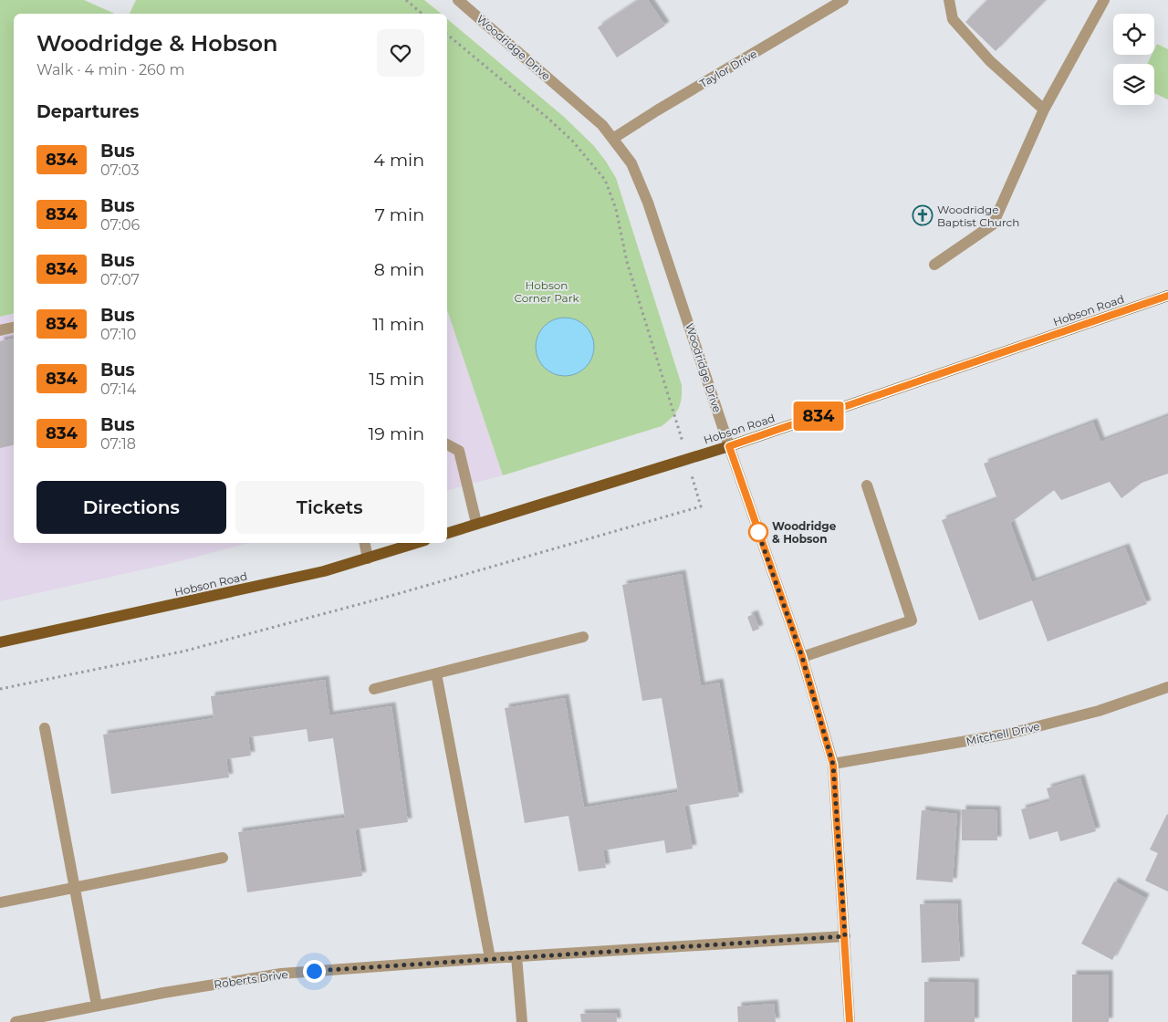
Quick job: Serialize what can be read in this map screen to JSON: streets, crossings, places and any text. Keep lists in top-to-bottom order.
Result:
{
  "streets": {
    "main road": ["Hobson Road"],
    "street": [
      "Woodridge Drive",
      "Taylor Drive",
      "Mitchell Drive",
      "Roberts Drive"
    ]
  },
  "crossings": [
    ["Woodridge Drive", "Taylor Drive"],
    ["Woodridge Drive", "Hobson Road"],
    ["Woodridge Drive", "Mitchell Drive"],
    ["Woodridge Drive", "Roberts Drive"]
  ],
  "parks": ["Hobson Corner Park"],
  "places": {
    "church": ["Woodridge Baptist Church"],
    "other": ["Woodridge & Hobson"]
  },
  "lines": ["bus line 834"],
  "page": {
    "on_map": "834",
    "heading": [
      ["Woodridge & Hobson", "Walk · 4 min · 260 m"],
      "Departures"
    ],
    "list": [
      {
        "mark": "834",
        "name": "Bus",
        "note": "07:03",
        "value": "4 min"
      },
      {
        "mark": "834",
        "name": "Bus",
        "note": "07:06",
        "value": "7 min"
      },
      {
        "mark": "834",
        "name": "Bus",
        "note": "07:07",
        "value": "8 min"
      },
      {
        "mark": "834",
        "name": "Bus",
        "note": "07:10",
        "value": "11 min"
      },
      {
        "mark": "834",
        "name": "Bus",
        "note": "07:14",
        "value": "15 min"
      },
      {
        "mark": "834",
        "name": "Bus",
        "note": "07:18",
        "value": "19 min"
      }
    ],
    "buttons": ["Directions", "Tickets"]
  }
}
